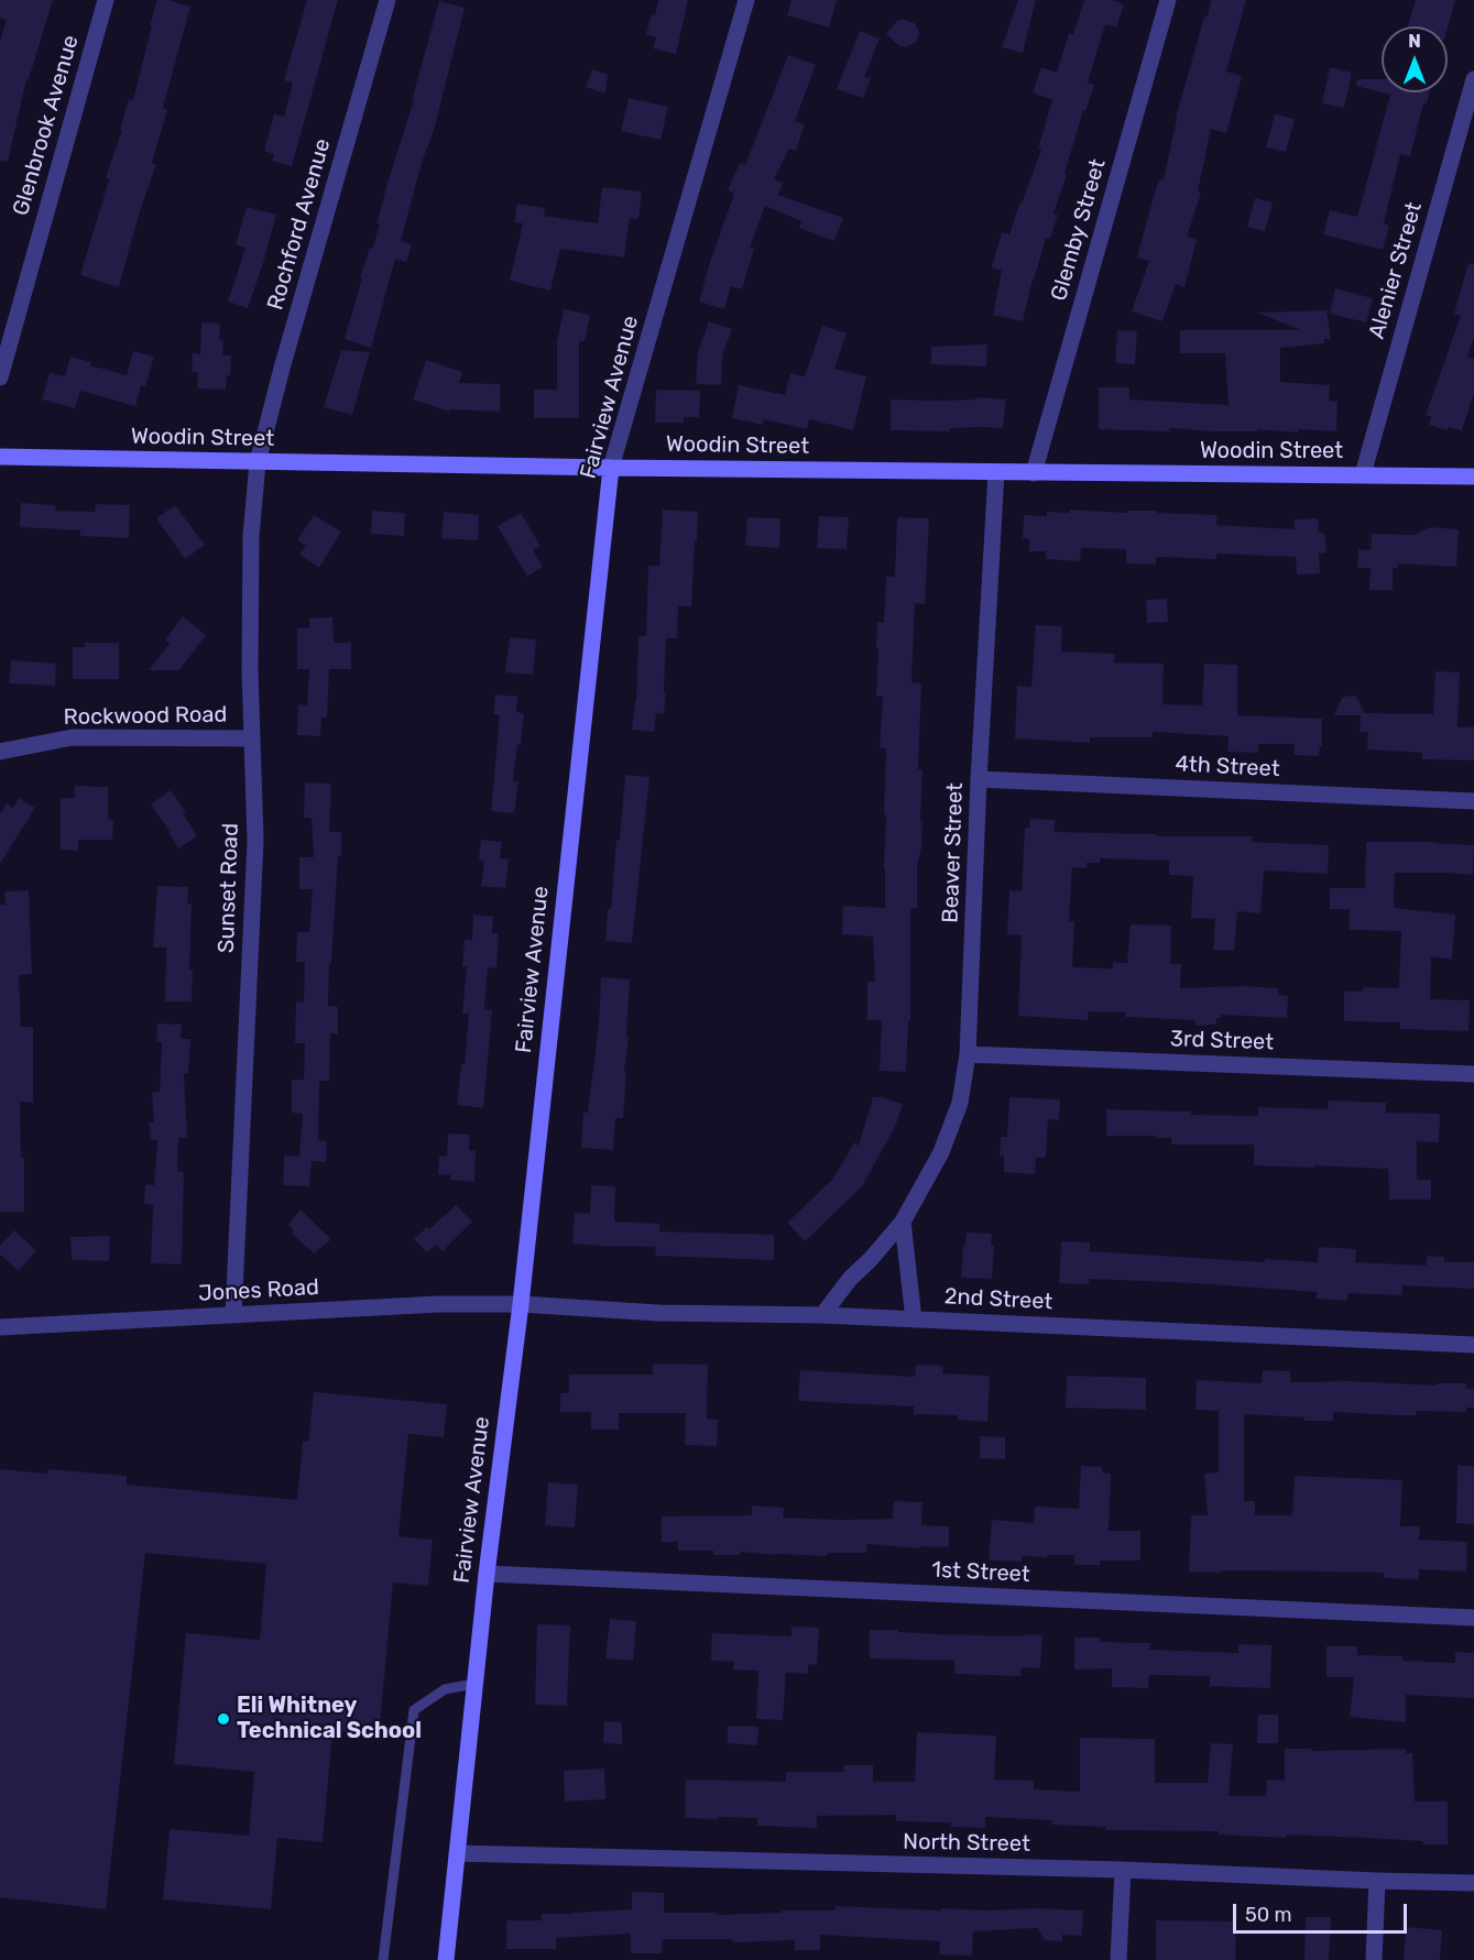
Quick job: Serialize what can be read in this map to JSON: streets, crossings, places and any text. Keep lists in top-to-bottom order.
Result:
{
  "streets": {
    "street": [
      "Glenbrook Avenue",
      "Rochford Avenue",
      "Glemby Street",
      "Alenier Street",
      "Fairview Avenue",
      "Woodin Street",
      "Rockwood Road",
      "4th Street",
      "Beaver Street",
      "Sunset Road",
      "3rd Street",
      "Jones Road",
      "2nd Street",
      "1st Street",
      "North Street"
    ]
  },
  "crossings": [
    ["Rochford Avenue", "Woodin Street"],
    ["Rochford Avenue", "Sunset Road"],
    ["Glemby Street", "Woodin Street"],
    ["Alenier Street", "Woodin Street"],
    ["Fairview Avenue", "Woodin Street"],
    ["Fairview Avenue", "Jones Road"],
    ["Fairview Avenue", "2nd Street"],
    ["Fairview Avenue", "1st Street"],
    ["Fairview Avenue", "North Street"],
    ["Woodin Street", "Beaver Street"],
    ["Woodin Street", "Sunset Road"],
    ["Rockwood Road", "Sunset Road"],
    ["4th Street", "Beaver Street"],
    ["Beaver Street", "3rd Street"],
    ["Beaver Street", "2nd Street"],
    ["Sunset Road", "Jones Road"],
    ["Jones Road", "2nd Street"]
  ],
  "places": ["Eli Whitney Technical School"],
  "scale_bar": "50 m",
  "north": "top"
}
